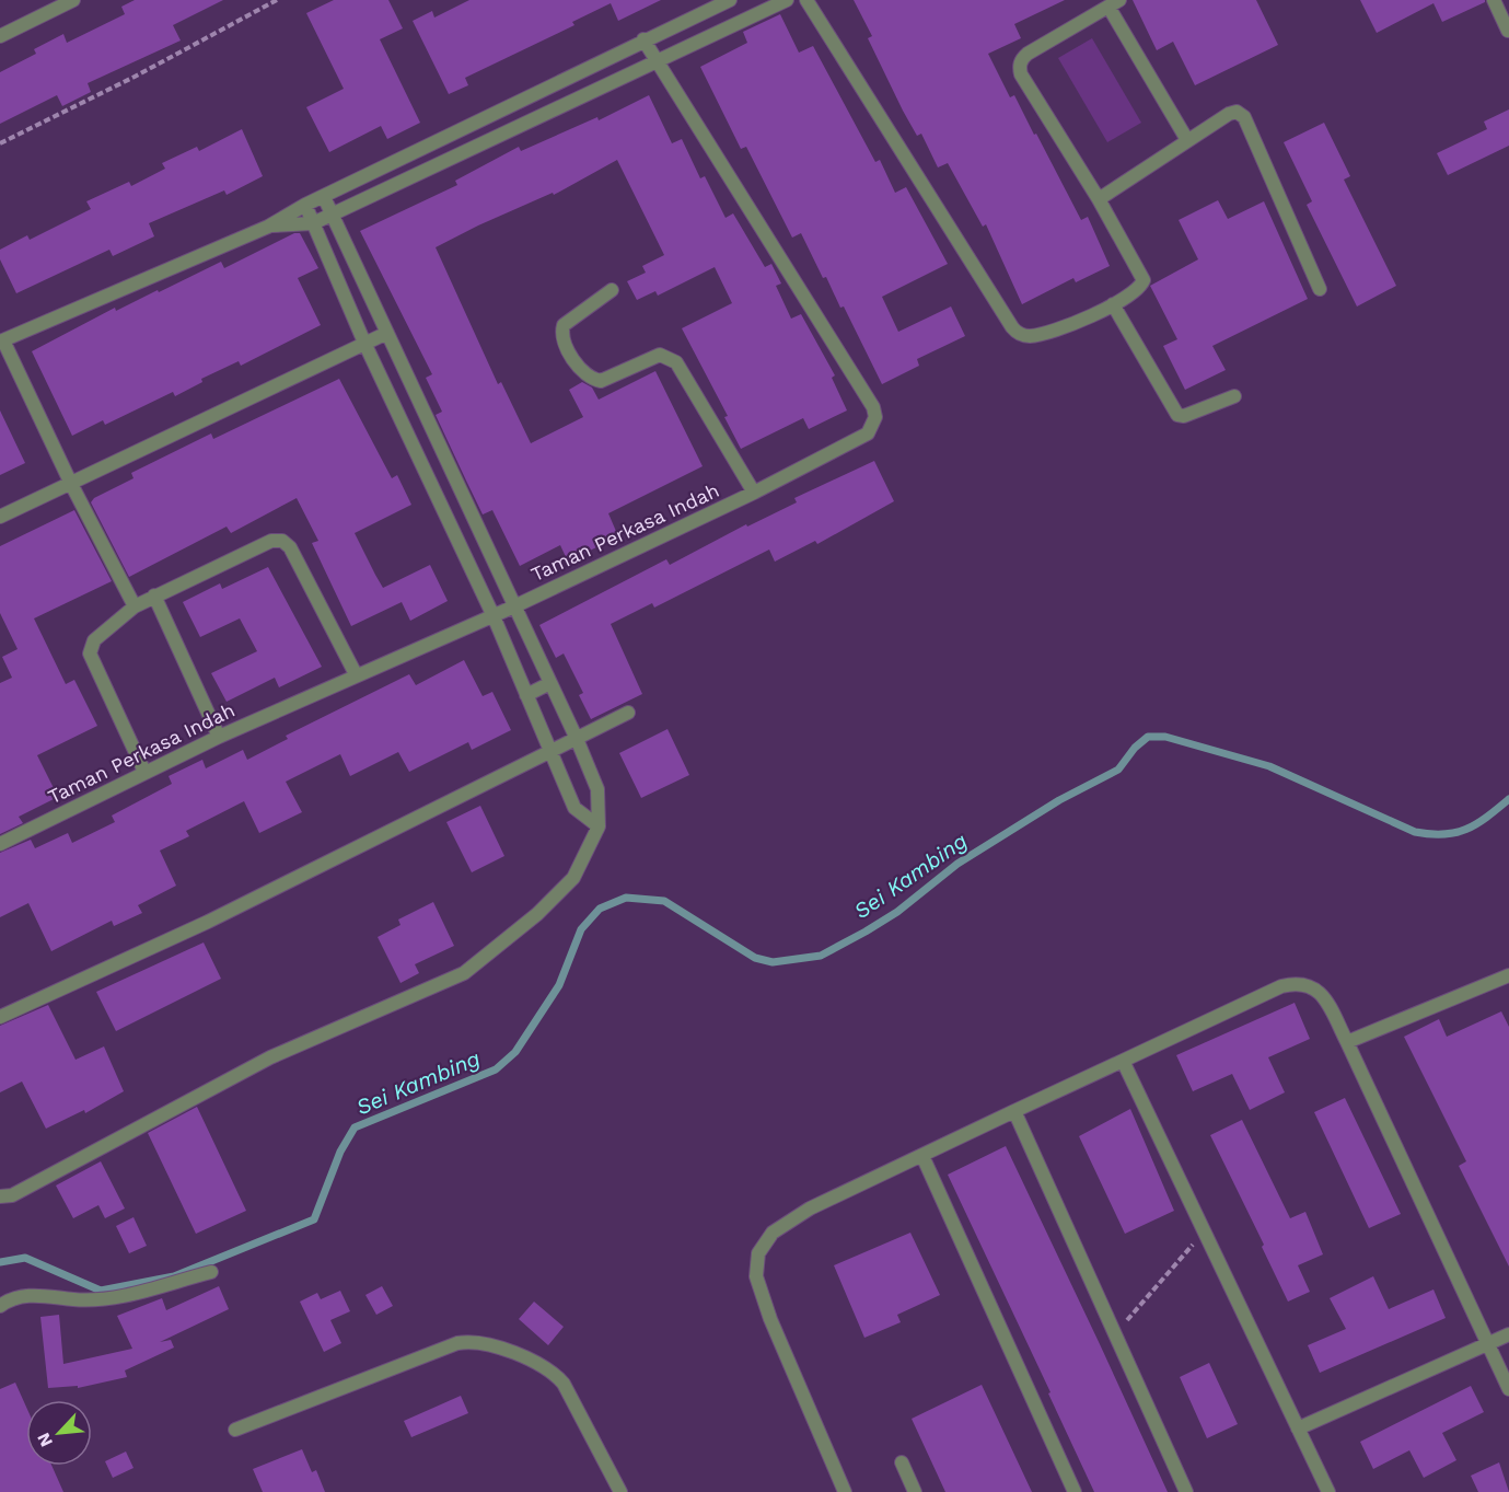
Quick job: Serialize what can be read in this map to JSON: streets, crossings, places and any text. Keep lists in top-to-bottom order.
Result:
{
  "streets": {
    "street": ["Taman Perkasa Indah"]
  },
  "water": ["Sei Kambing"],
  "north": "bottom left"
}
